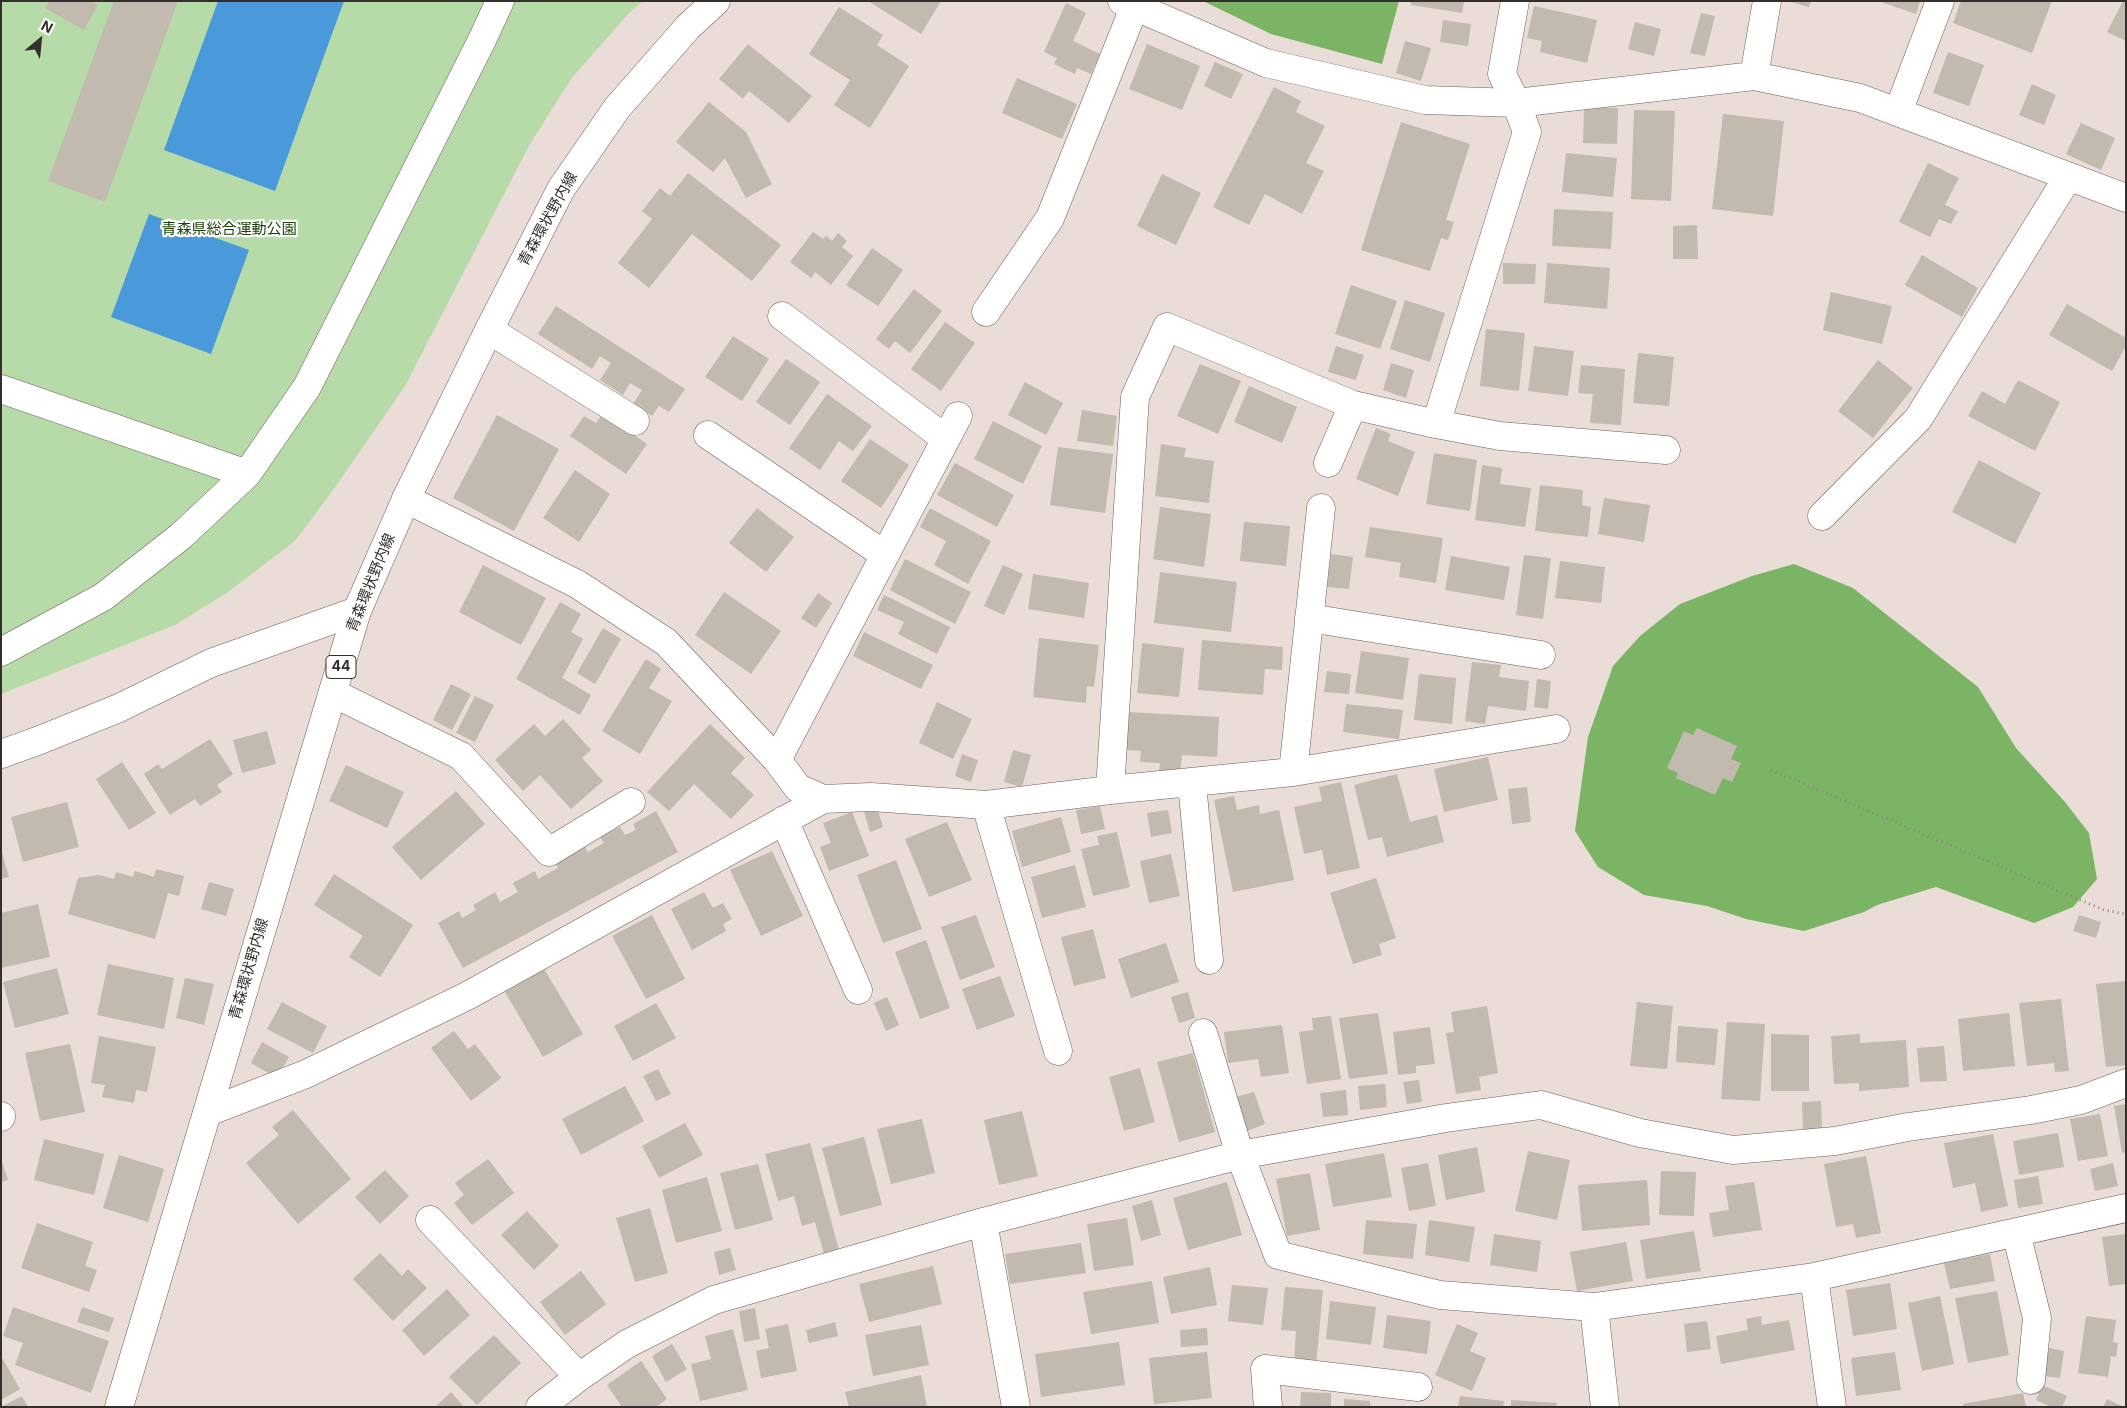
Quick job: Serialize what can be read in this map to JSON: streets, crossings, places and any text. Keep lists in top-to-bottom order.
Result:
{
  "streets": {
    "street": ["青森環状野内線", "44"]
  },
  "parks": ["青森県総合運動公園"],
  "north": "top right"
}
